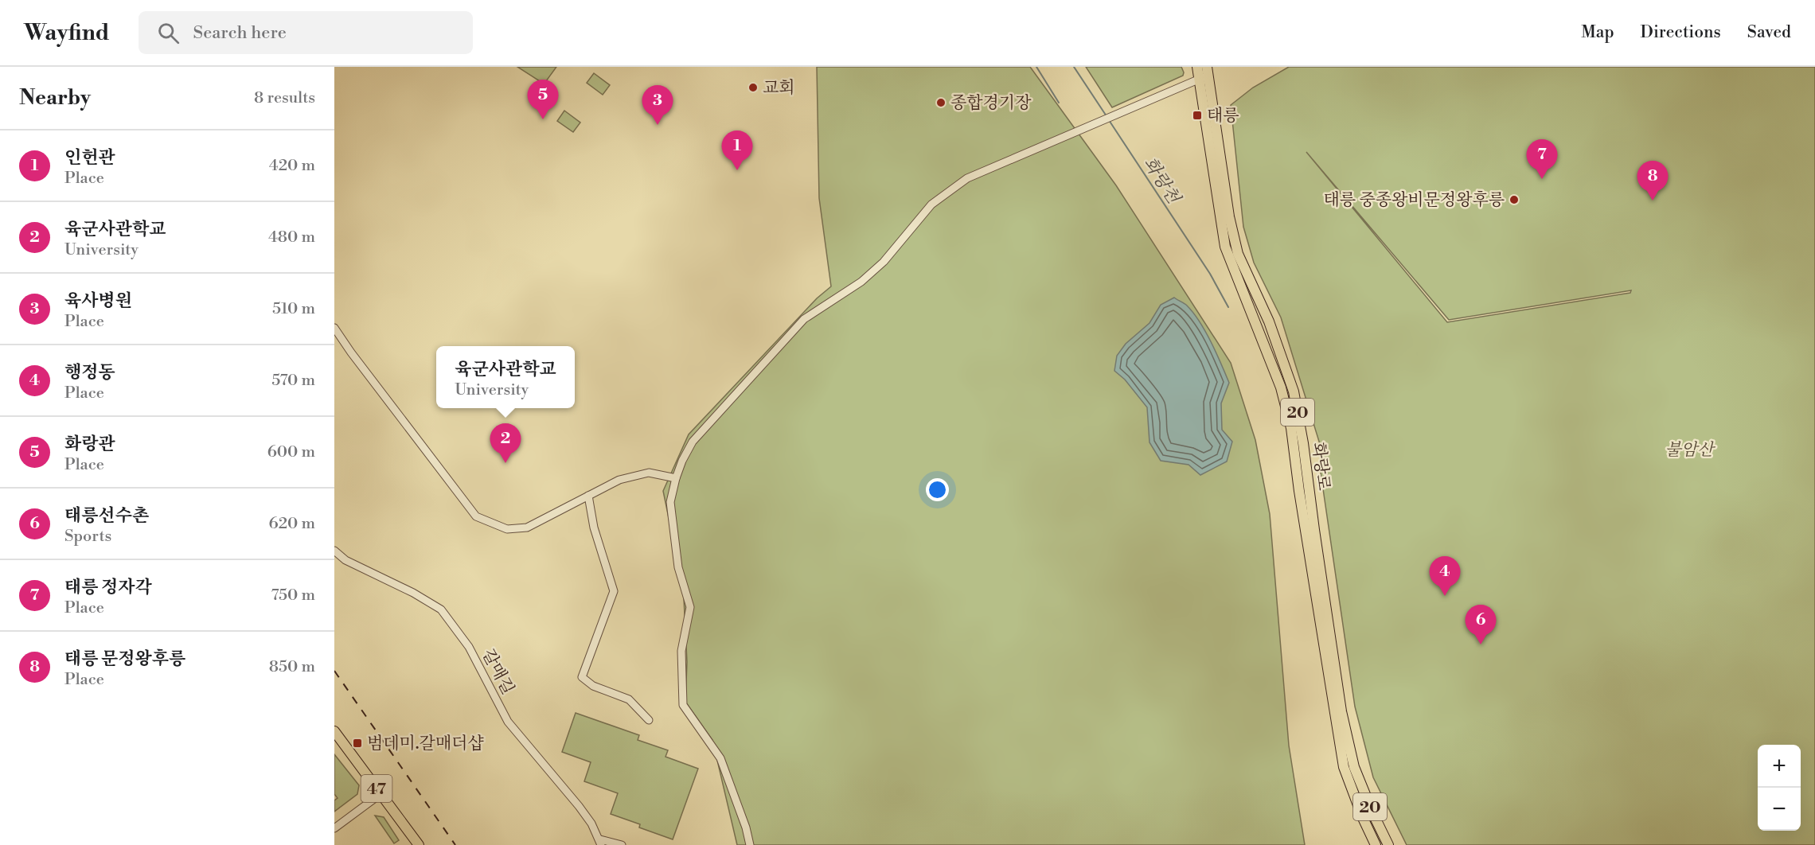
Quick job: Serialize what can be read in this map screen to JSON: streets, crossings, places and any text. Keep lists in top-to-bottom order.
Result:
{
  "streets": {
    "main road": ["20", "화랑로", "47"],
    "street": ["갈매길"]
  },
  "water": ["화랑천"],
  "parks": ["불암산"],
  "places": {
    "other": ["교회", "종합경기장", "태릉 중종왕비문정왕후릉"],
    "transit": ["태릉", "범데미.갈매더샵"]
  },
  "page": {
    "header": "Wayfind",
    "search": "Search here",
    "nav": ["Map", "Directions", "Saved"],
    "heading": ["Nearby", "8 results"],
    "pins": [
      "5",
      "3",
      "1",
      "7",
      "8",
      "2",
      "4",
      "6"
    ],
    "list": [
      {
        "mark": "1",
        "name": "인헌관",
        "note": "Place",
        "value": "420 m"
      },
      {
        "mark": "2",
        "name": "육군사관학교",
        "note": "University",
        "value": "480 m"
      },
      {
        "mark": "3",
        "name": "육사병원",
        "note": "Place",
        "value": "510 m"
      },
      {
        "mark": "4",
        "name": "행정동",
        "note": "Place",
        "value": "570 m"
      },
      {
        "mark": "5",
        "name": "화랑관",
        "note": "Place",
        "value": "600 m"
      },
      {
        "mark": "6",
        "name": "태릉선수촌",
        "note": "Sports",
        "value": "620 m"
      },
      {
        "mark": "7",
        "name": "태릉 정자각",
        "note": "Place",
        "value": "750 m"
      },
      {
        "mark": "8",
        "name": "태릉 문정왕후릉",
        "note": "Place",
        "value": "850 m"
      }
    ],
    "popup": ["육군사관학교", "University"],
    "map_buttons": ["+", "−"]
  }
}
